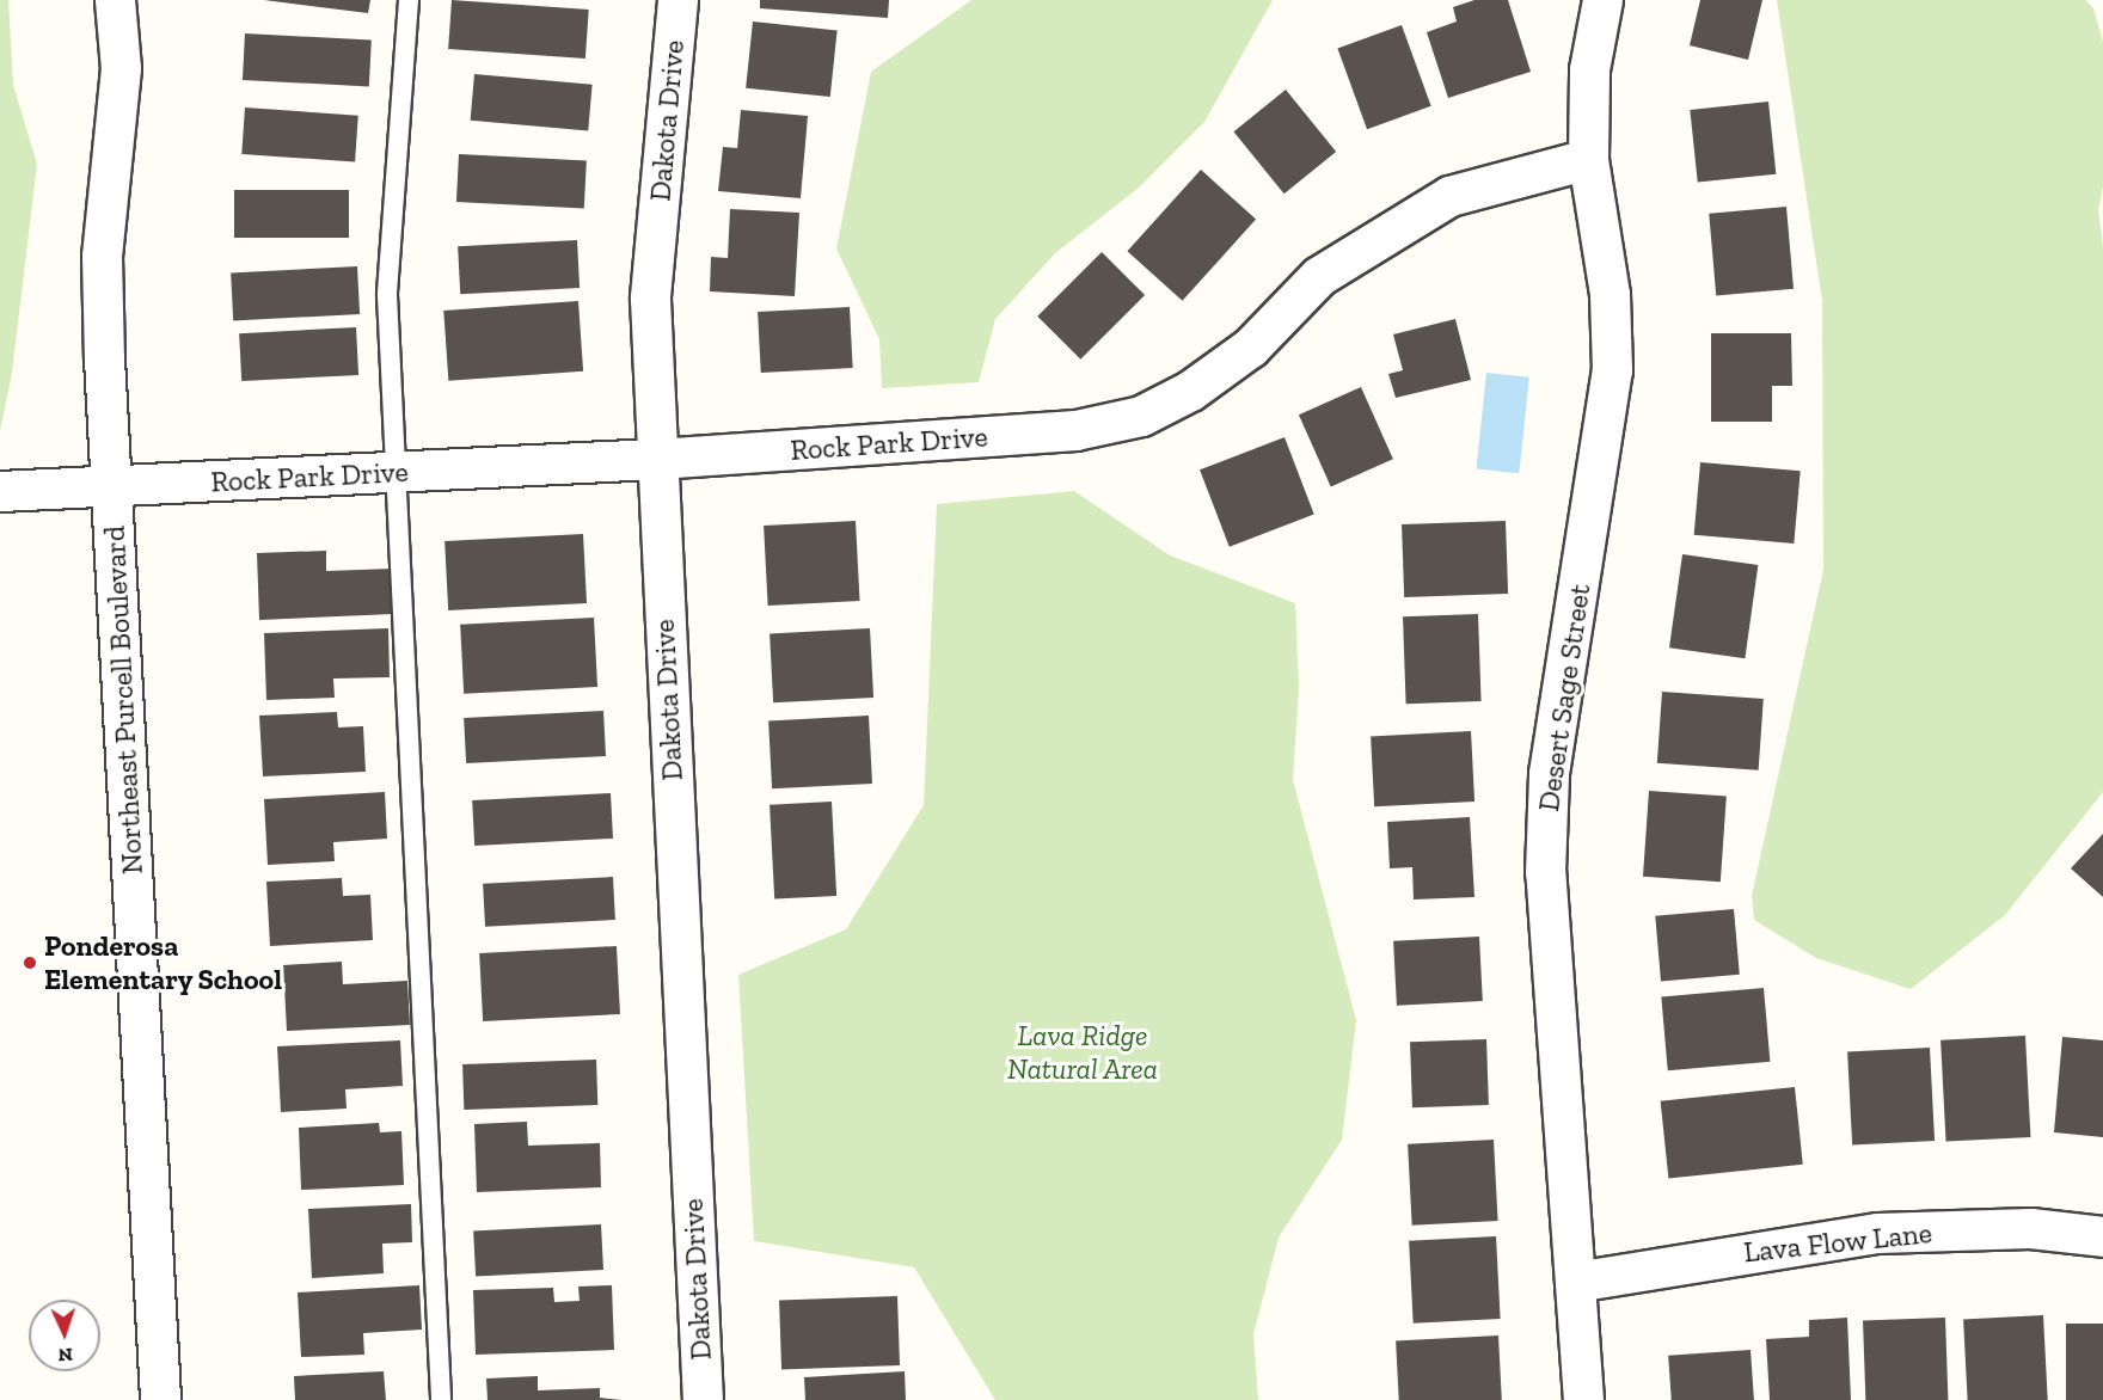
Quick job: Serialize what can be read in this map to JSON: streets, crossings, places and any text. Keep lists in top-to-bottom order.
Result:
{
  "streets": {
    "street": [
      "Dakota Drive",
      "Rock Park Drive",
      "Desert Sage Street",
      "Northeast Purcell Boulevard",
      "Lava Flow Lane"
    ]
  },
  "crossings": [
    ["Dakota Drive", "Rock Park Drive"],
    ["Rock Park Drive", "Desert Sage Street"],
    ["Rock Park Drive", "Northeast Purcell Boulevard"],
    ["Desert Sage Street", "Lava Flow Lane"]
  ],
  "parks": ["Lava Ridge Natural Area"],
  "places": ["Ponderosa Elementary School"],
  "north": "bottom"
}
